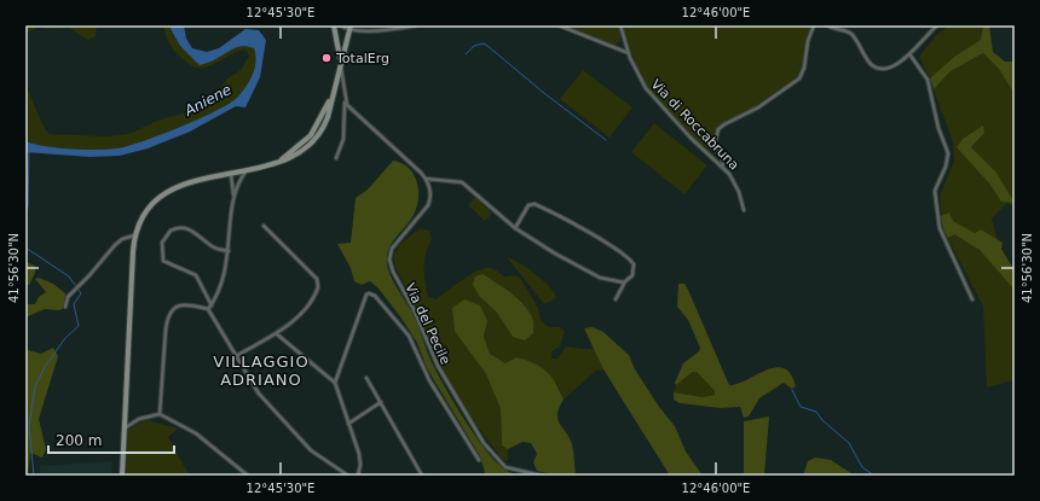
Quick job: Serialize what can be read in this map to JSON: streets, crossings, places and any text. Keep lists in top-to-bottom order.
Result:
{
  "streets": {
    "street": ["Via di Roccabruna", "Via del Pecile"]
  },
  "districts": ["VILLAGGIO ADRIANO"],
  "water": ["Aniene"],
  "places": ["TotalErg"],
  "scale_bar": "200 m",
  "coordinates": ["12°45'30\"E", "12°46'00\"E", "41°56'30\"N"]
}
